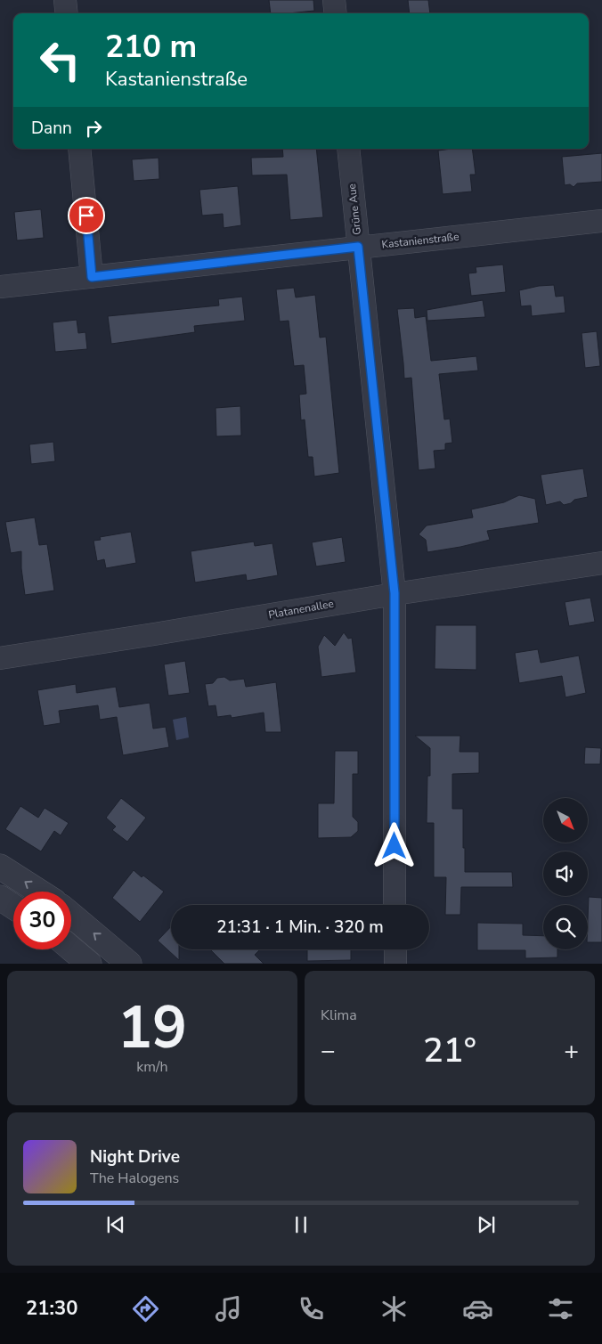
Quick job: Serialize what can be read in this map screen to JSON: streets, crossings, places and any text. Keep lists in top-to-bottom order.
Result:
{
  "streets": {
    "street": ["Grüne Aue", "Kastanienstraße", "Platanenallee"]
  },
  "crossings": [
    ["Grüne Aue", "Kastanienstraße"],
    ["Grüne Aue", "Platanenallee"]
  ],
  "north": "bottom right",
  "page": {
    "turn": ["210 m", "Kastanienstraße"],
    "then": "Dann",
    "limit": "30",
    "trip": "21:31 · 1 Min. · 320 m",
    "tile": [
      ["19", "km/h"],
      "Klima"
    ],
    "heat": ["−", "21°", "+"],
    "song": ["Night Drive", "The Halogens"],
    "tabs": "21:30"
  }
}
